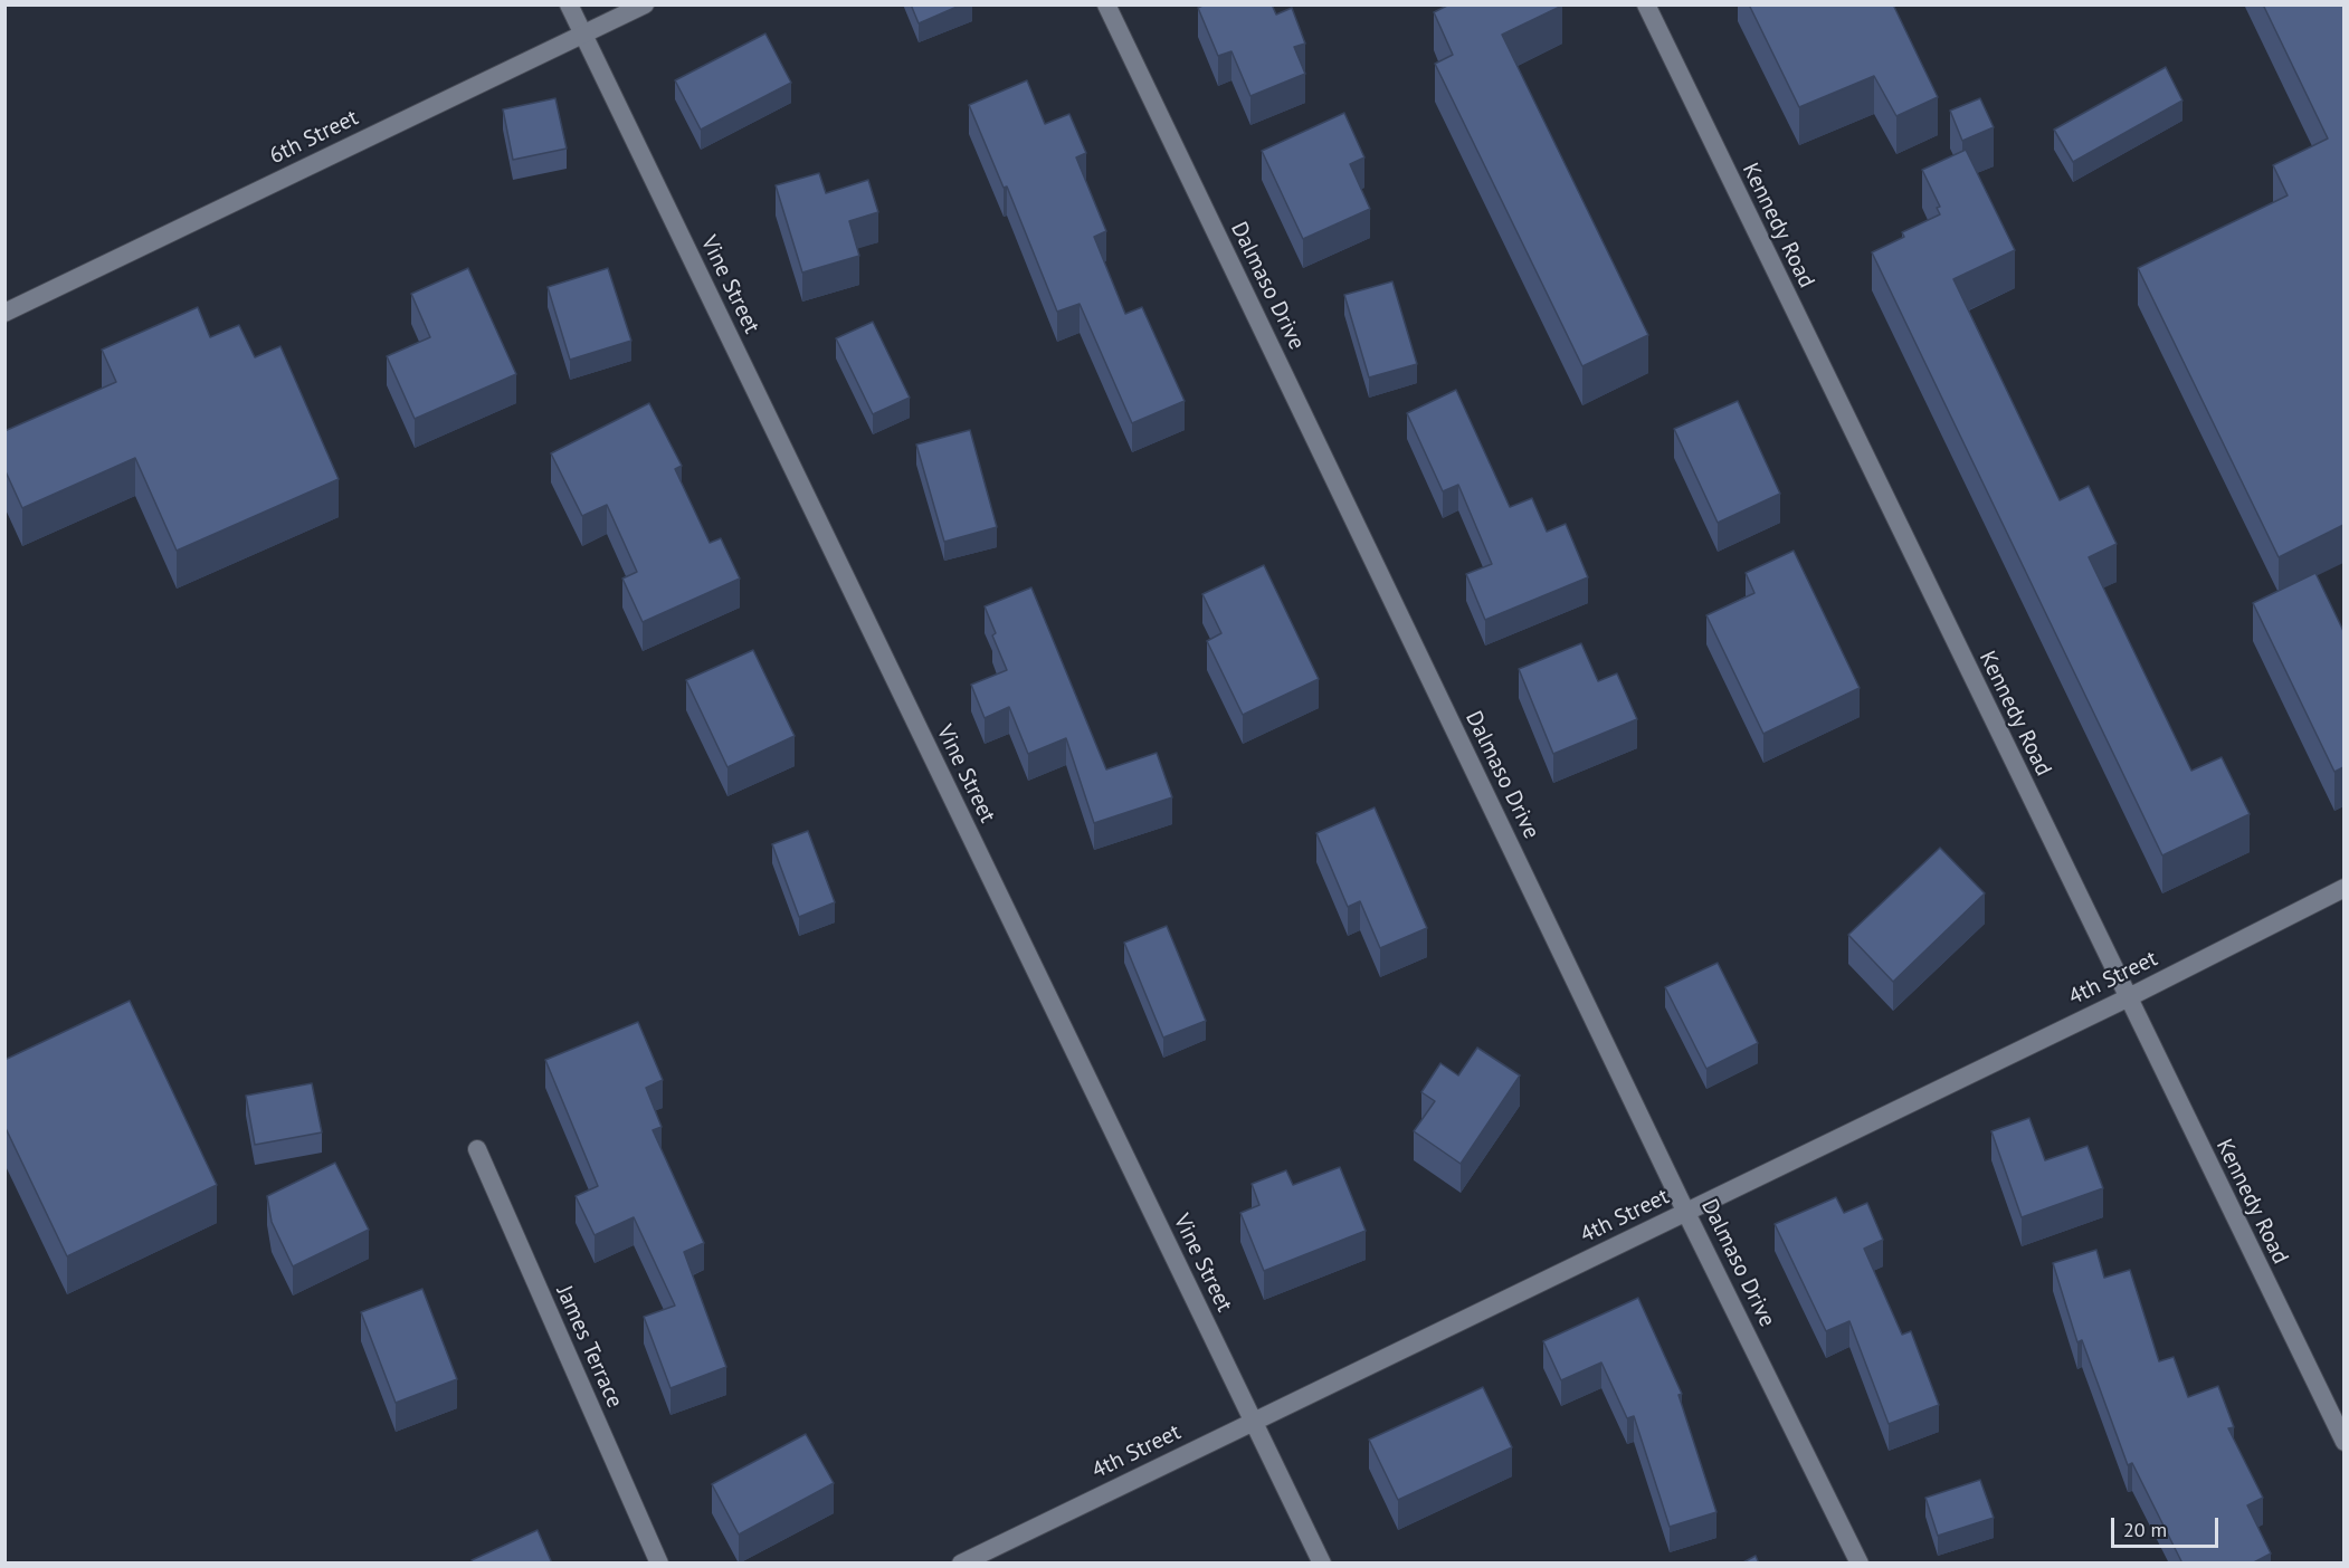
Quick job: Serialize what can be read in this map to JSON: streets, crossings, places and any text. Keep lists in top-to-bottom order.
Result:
{
  "streets": {
    "street": [
      "6th Street",
      "Kennedy Road",
      "Vine Street",
      "Dalmaso Drive",
      "4th Street",
      "James Terrace"
    ]
  },
  "crossings": [
    ["6th Street", "Vine Street"],
    ["Kennedy Road", "4th Street"],
    ["Vine Street", "4th Street"],
    ["Dalmaso Drive", "4th Street"]
  ],
  "scale_bar": "20 m"
}
